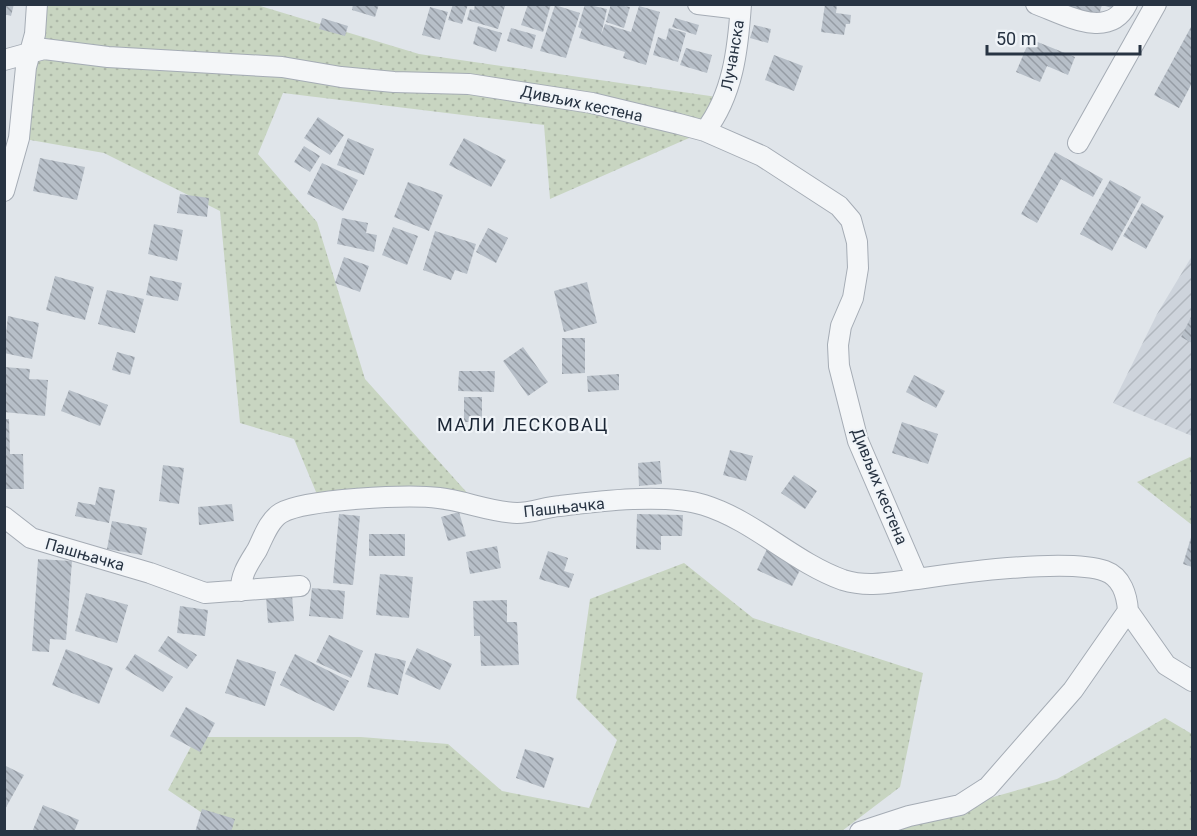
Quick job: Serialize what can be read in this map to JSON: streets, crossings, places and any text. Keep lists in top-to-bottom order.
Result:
{
  "streets": {
    "street": ["Лучанска", "Дивљих кестена", "Пашњачка"]
  },
  "crossings": [
    ["Лучанска", "Дивљих кестена"],
    ["Дивљих кестена", "Пашњачка"]
  ],
  "districts": ["МАЛИ ЛЕСКОВАЦ"],
  "scale_bar": "50 m"
}
